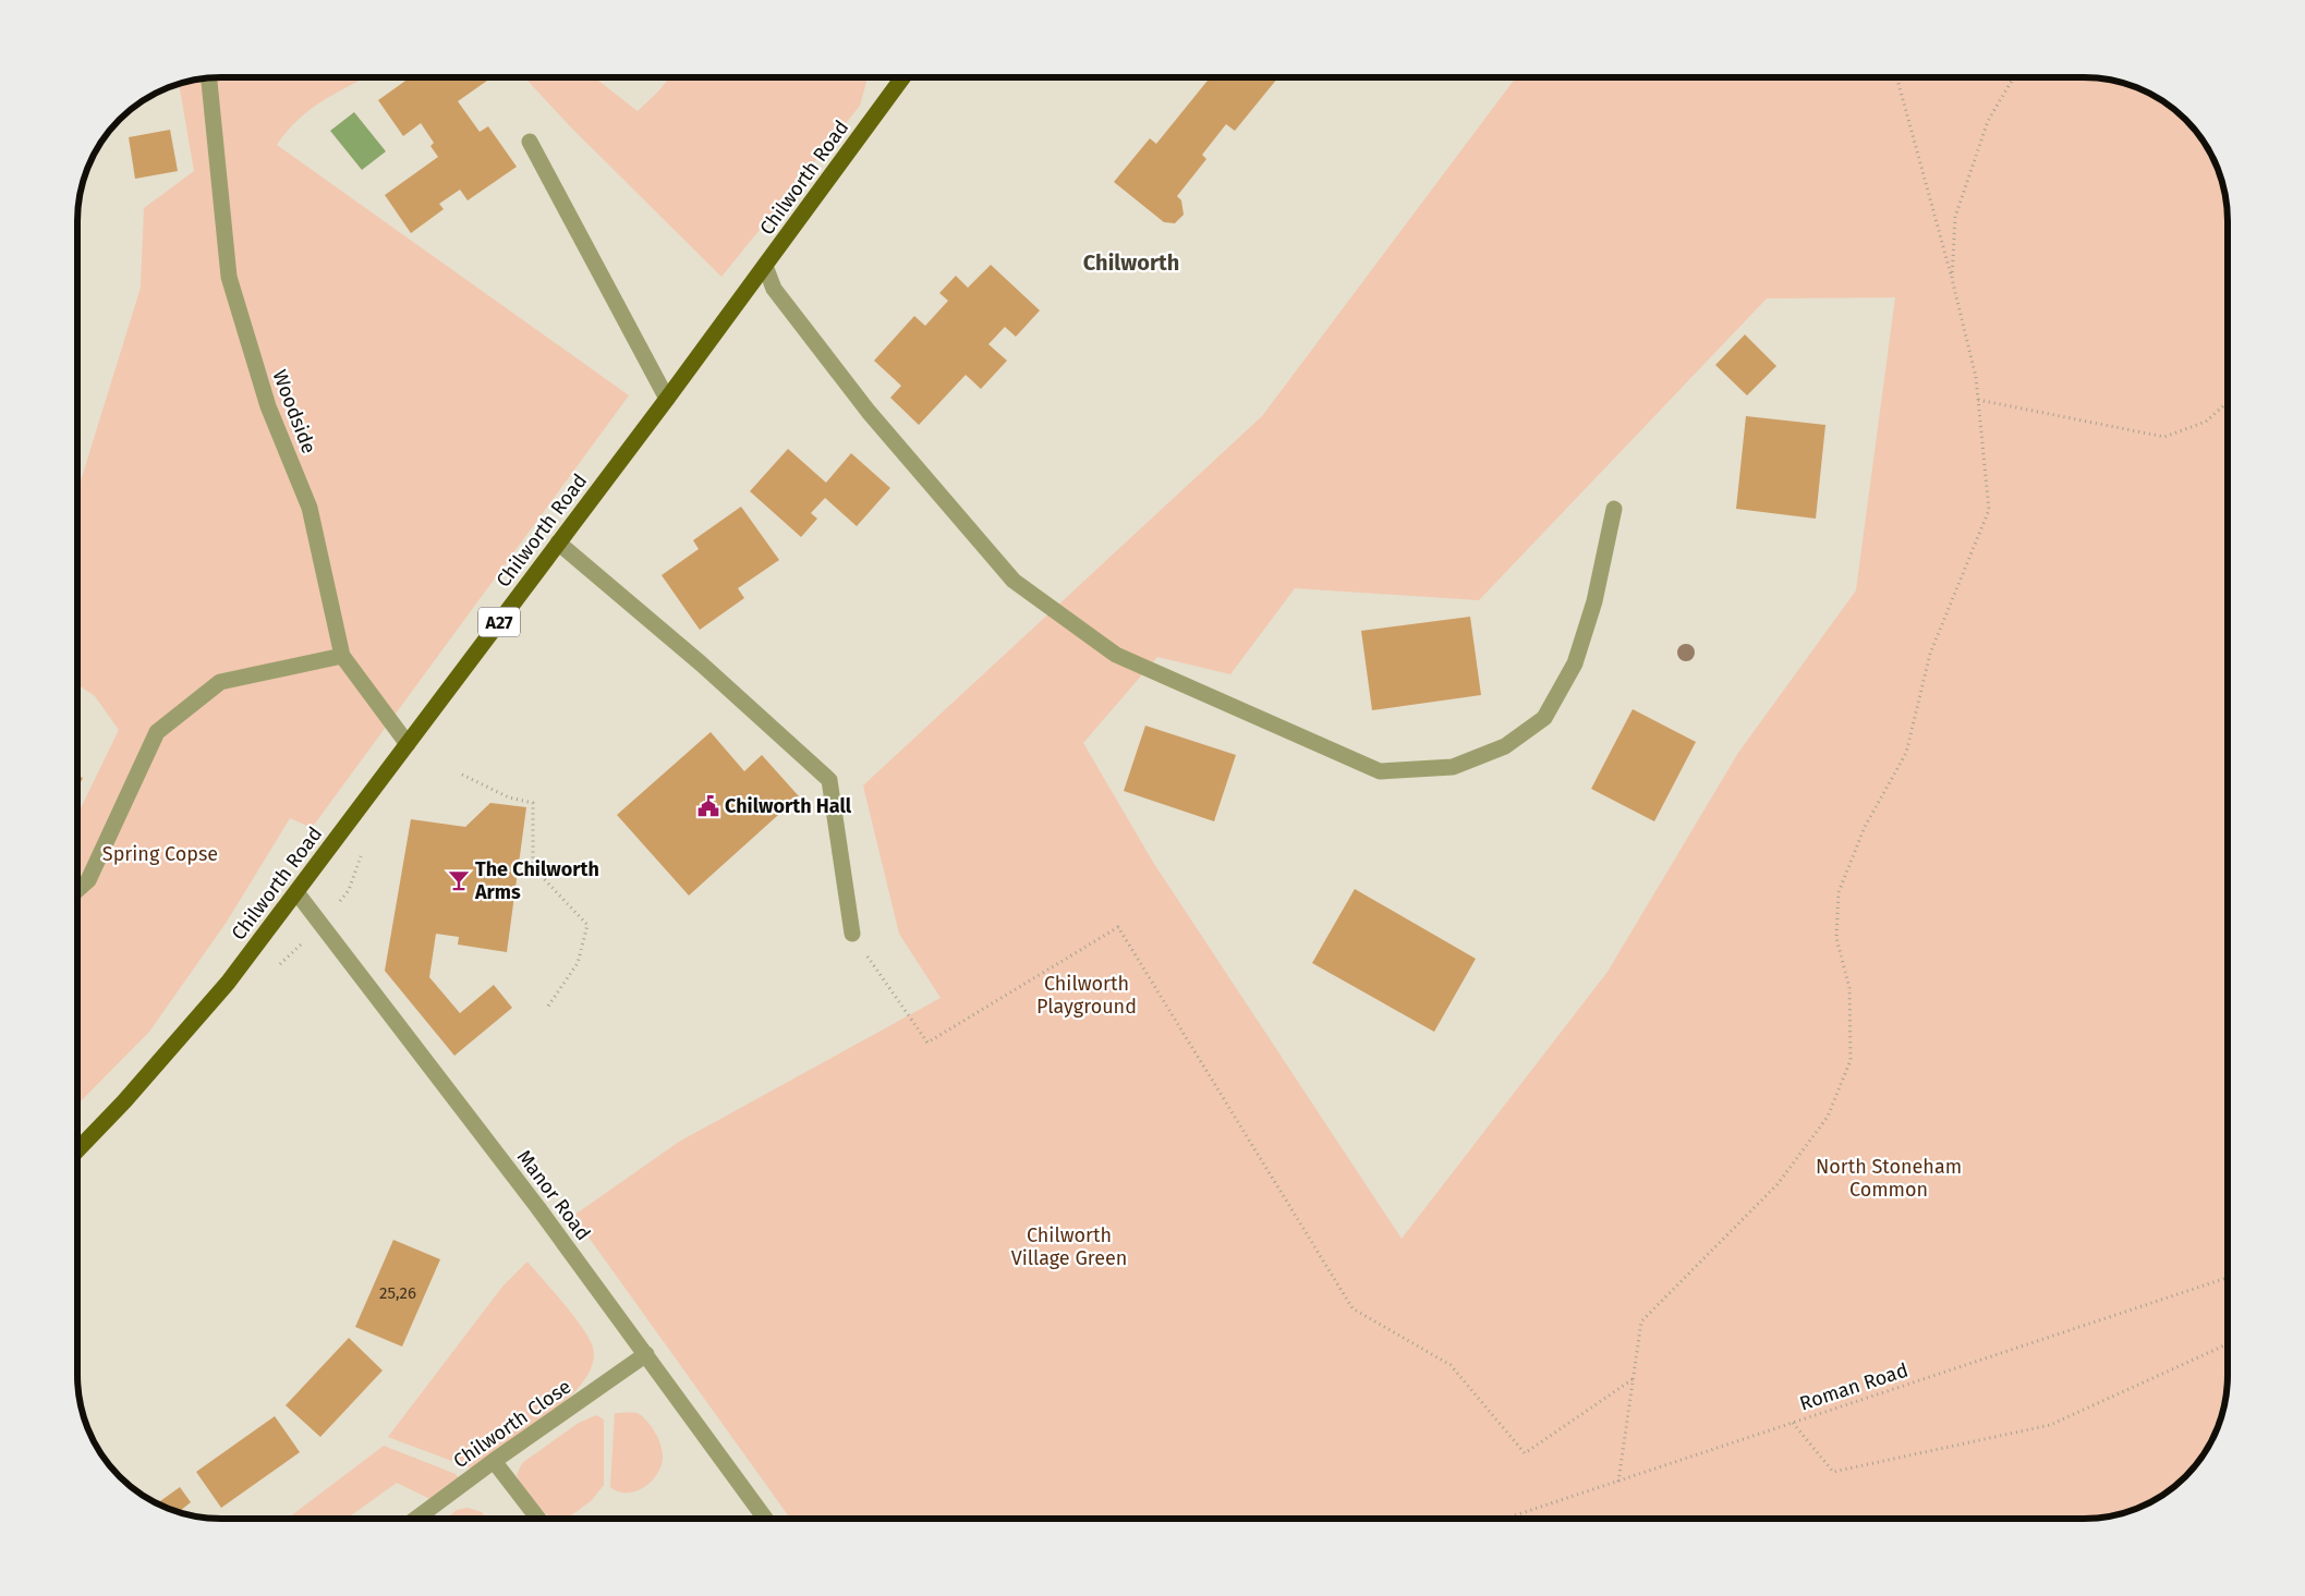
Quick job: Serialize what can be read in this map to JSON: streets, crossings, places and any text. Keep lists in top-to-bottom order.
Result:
{
  "streets": {
    "main road": ["Chilworth Road", "A27"],
    "street": ["Woodside", "Manor Road", "Chilworth Close"],
    "path": ["Roman Road"]
  },
  "crossings": [
    ["Chilworth Road", "Woodside"],
    ["Chilworth Road", "Manor Road"],
    ["Manor Road", "Chilworth Close"]
  ],
  "districts": ["Chilworth"],
  "parks": [
    "Spring Copse",
    "Chilworth Playground",
    "North Stoneham Common",
    "Chilworth Village Green"
  ],
  "places": {
    "public building": ["Chilworth Hall"],
    "bar": ["The Chilworth Arms"]
  },
  "house_numbers": ["25,26"]
}
